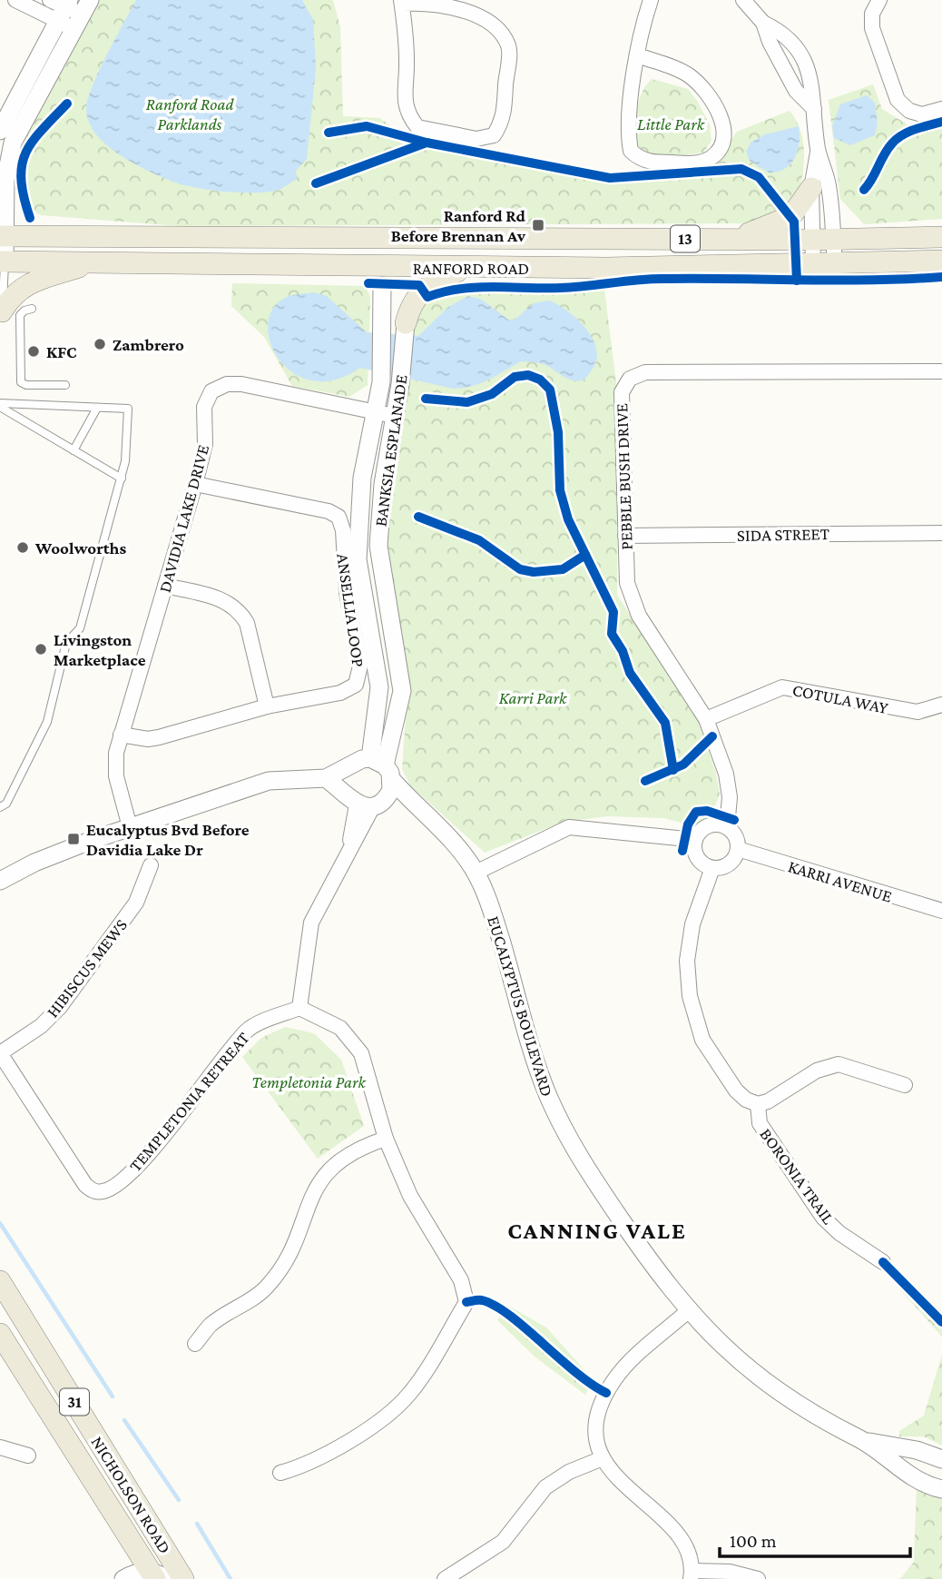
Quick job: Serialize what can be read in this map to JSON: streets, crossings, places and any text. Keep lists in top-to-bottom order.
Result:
{
  "streets": {
    "main road": [
      "13",
      "RANFORD ROAD",
      "31",
      "NICHOLSON ROAD"
    ],
    "street": [
      "BANKSIA ESPLANADE",
      "PEBBLE BUSH DRIVE",
      "DAVIDIA LAKE DRIVE",
      "SIDA STREET",
      "ANSELLIA LOOP",
      "COTULA WAY",
      "KARRI AVENUE",
      "HIBISCUS MEWS",
      "EUCALYPTUS BOULEVARD",
      "TEMPLETONIA RETREAT",
      "BORONIA TRAIL"
    ]
  },
  "crossings": [
    ["RANFORD ROAD", "BANKSIA ESPLANADE"],
    ["BANKSIA ESPLANADE", "DAVIDIA LAKE DRIVE"],
    ["BANKSIA ESPLANADE", "EUCALYPTUS BOULEVARD"],
    ["PEBBLE BUSH DRIVE", "SIDA STREET"],
    ["PEBBLE BUSH DRIVE", "COTULA WAY"],
    ["PEBBLE BUSH DRIVE", "KARRI AVENUE"],
    ["DAVIDIA LAKE DRIVE", "ANSELLIA LOOP"],
    ["HIBISCUS MEWS", "TEMPLETONIA RETREAT"]
  ],
  "districts": ["CANNING VALE"],
  "parks": [
    "Ranford Road Parklands",
    "Little Park",
    "Karri Park",
    "Templetonia Park"
  ],
  "places": {
    "transit": ["Ranford Rd Before Brennan Av", "Eucalyptus Bvd Before Davidia Lake Dr"],
    "other": [
      "Zambrero",
      "KFC",
      "Woolworths",
      "Livingston Marketplace"
    ]
  },
  "scale_bar": "100 m"
}
